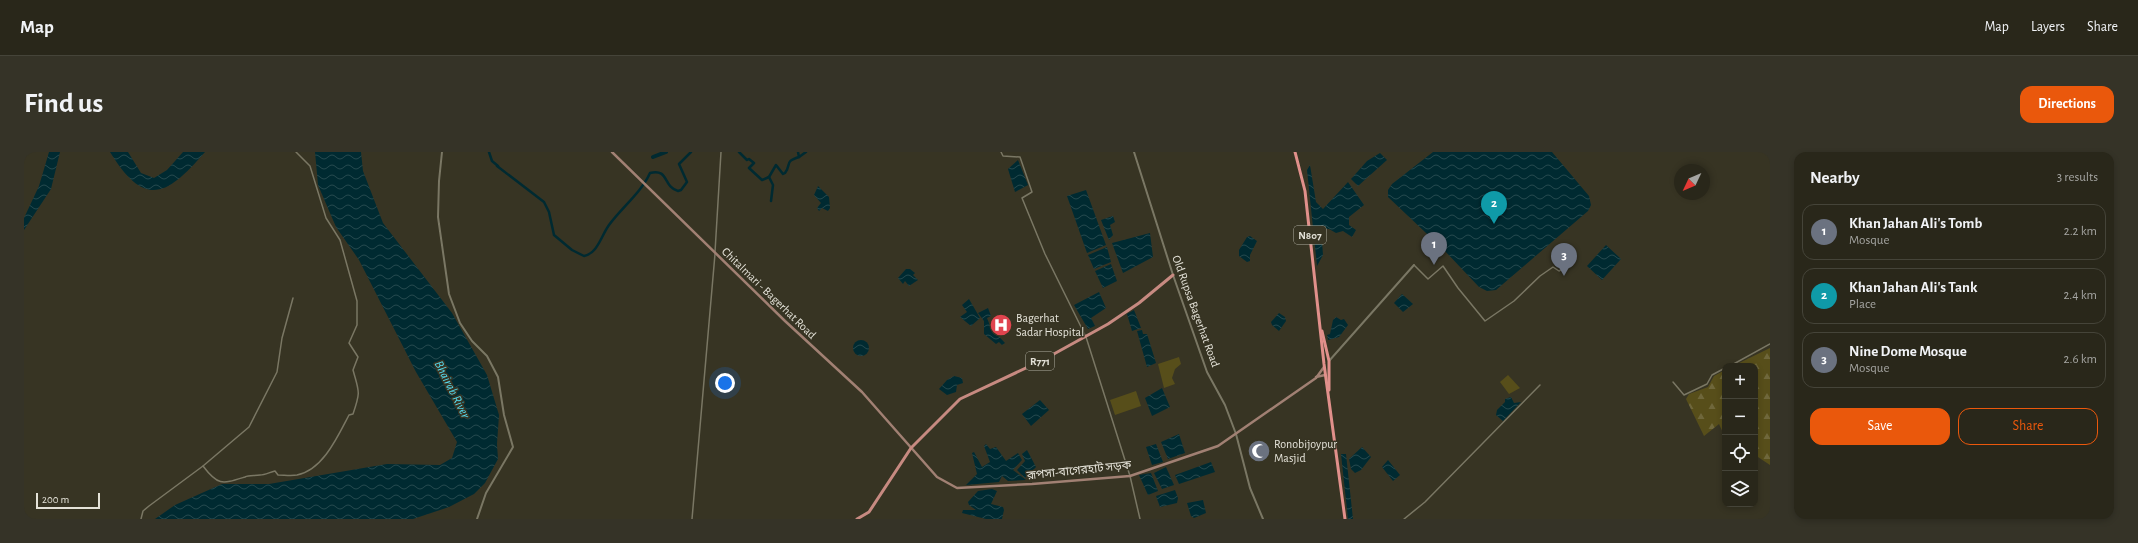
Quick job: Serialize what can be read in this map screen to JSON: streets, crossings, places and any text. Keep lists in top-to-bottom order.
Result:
{
  "streets": {
    "highway": ["N807"],
    "main road": ["Chitalmari - Bagerhat Road", "R771", "রূপসা-বাগেরহাট সড়ক"],
    "street": ["Old Rupsa Bagerhat Road"]
  },
  "crossings": [
    ["N807", "রূপসা-বাগেরহাট সড়ক"],
    ["Chitalmari - Bagerhat Road", "R771"],
    ["Chitalmari - Bagerhat Road", "রূপসা-বাগেরহাট সড়ক"],
    ["Old Rupsa Bagerhat Road", "R771"],
    ["Old Rupsa Bagerhat Road", "রূপসা-বাগেরহাট সড়ক"],
    ["R771", "রূপসা-বাগেরহাট সড়ক"]
  ],
  "water": ["Bhairab River"],
  "places": {
    "hospital": ["Bagerhat Sadar Hospital"],
    "mosque": ["Ronobijoypur Masjid"]
  },
  "scale_bar": "200 m",
  "north": "bottom left",
  "page": {
    "header": "Map",
    "nav": ["Map", "Layers", "Share"],
    "buttons": [
      "Directions",
      ["Save", "Share"]
    ],
    "title": "Find us",
    "heading": ["Nearby", "3 results"],
    "pins": ["2", "1", "3"],
    "list": [
      {
        "mark": "1",
        "name": "Khan Jahan Ali's Tomb",
        "note": "Mosque",
        "value": "2.2 km"
      },
      {
        "mark": "2",
        "name": "Khan Jahan Ali's Tank",
        "note": "Place",
        "value": "2.4 km"
      },
      {
        "mark": "3",
        "name": "Nine Dome Mosque",
        "note": "Mosque",
        "value": "2.6 km"
      }
    ],
    "map_buttons": ["+", "−"],
    "scale": "200 m"
  }
}
